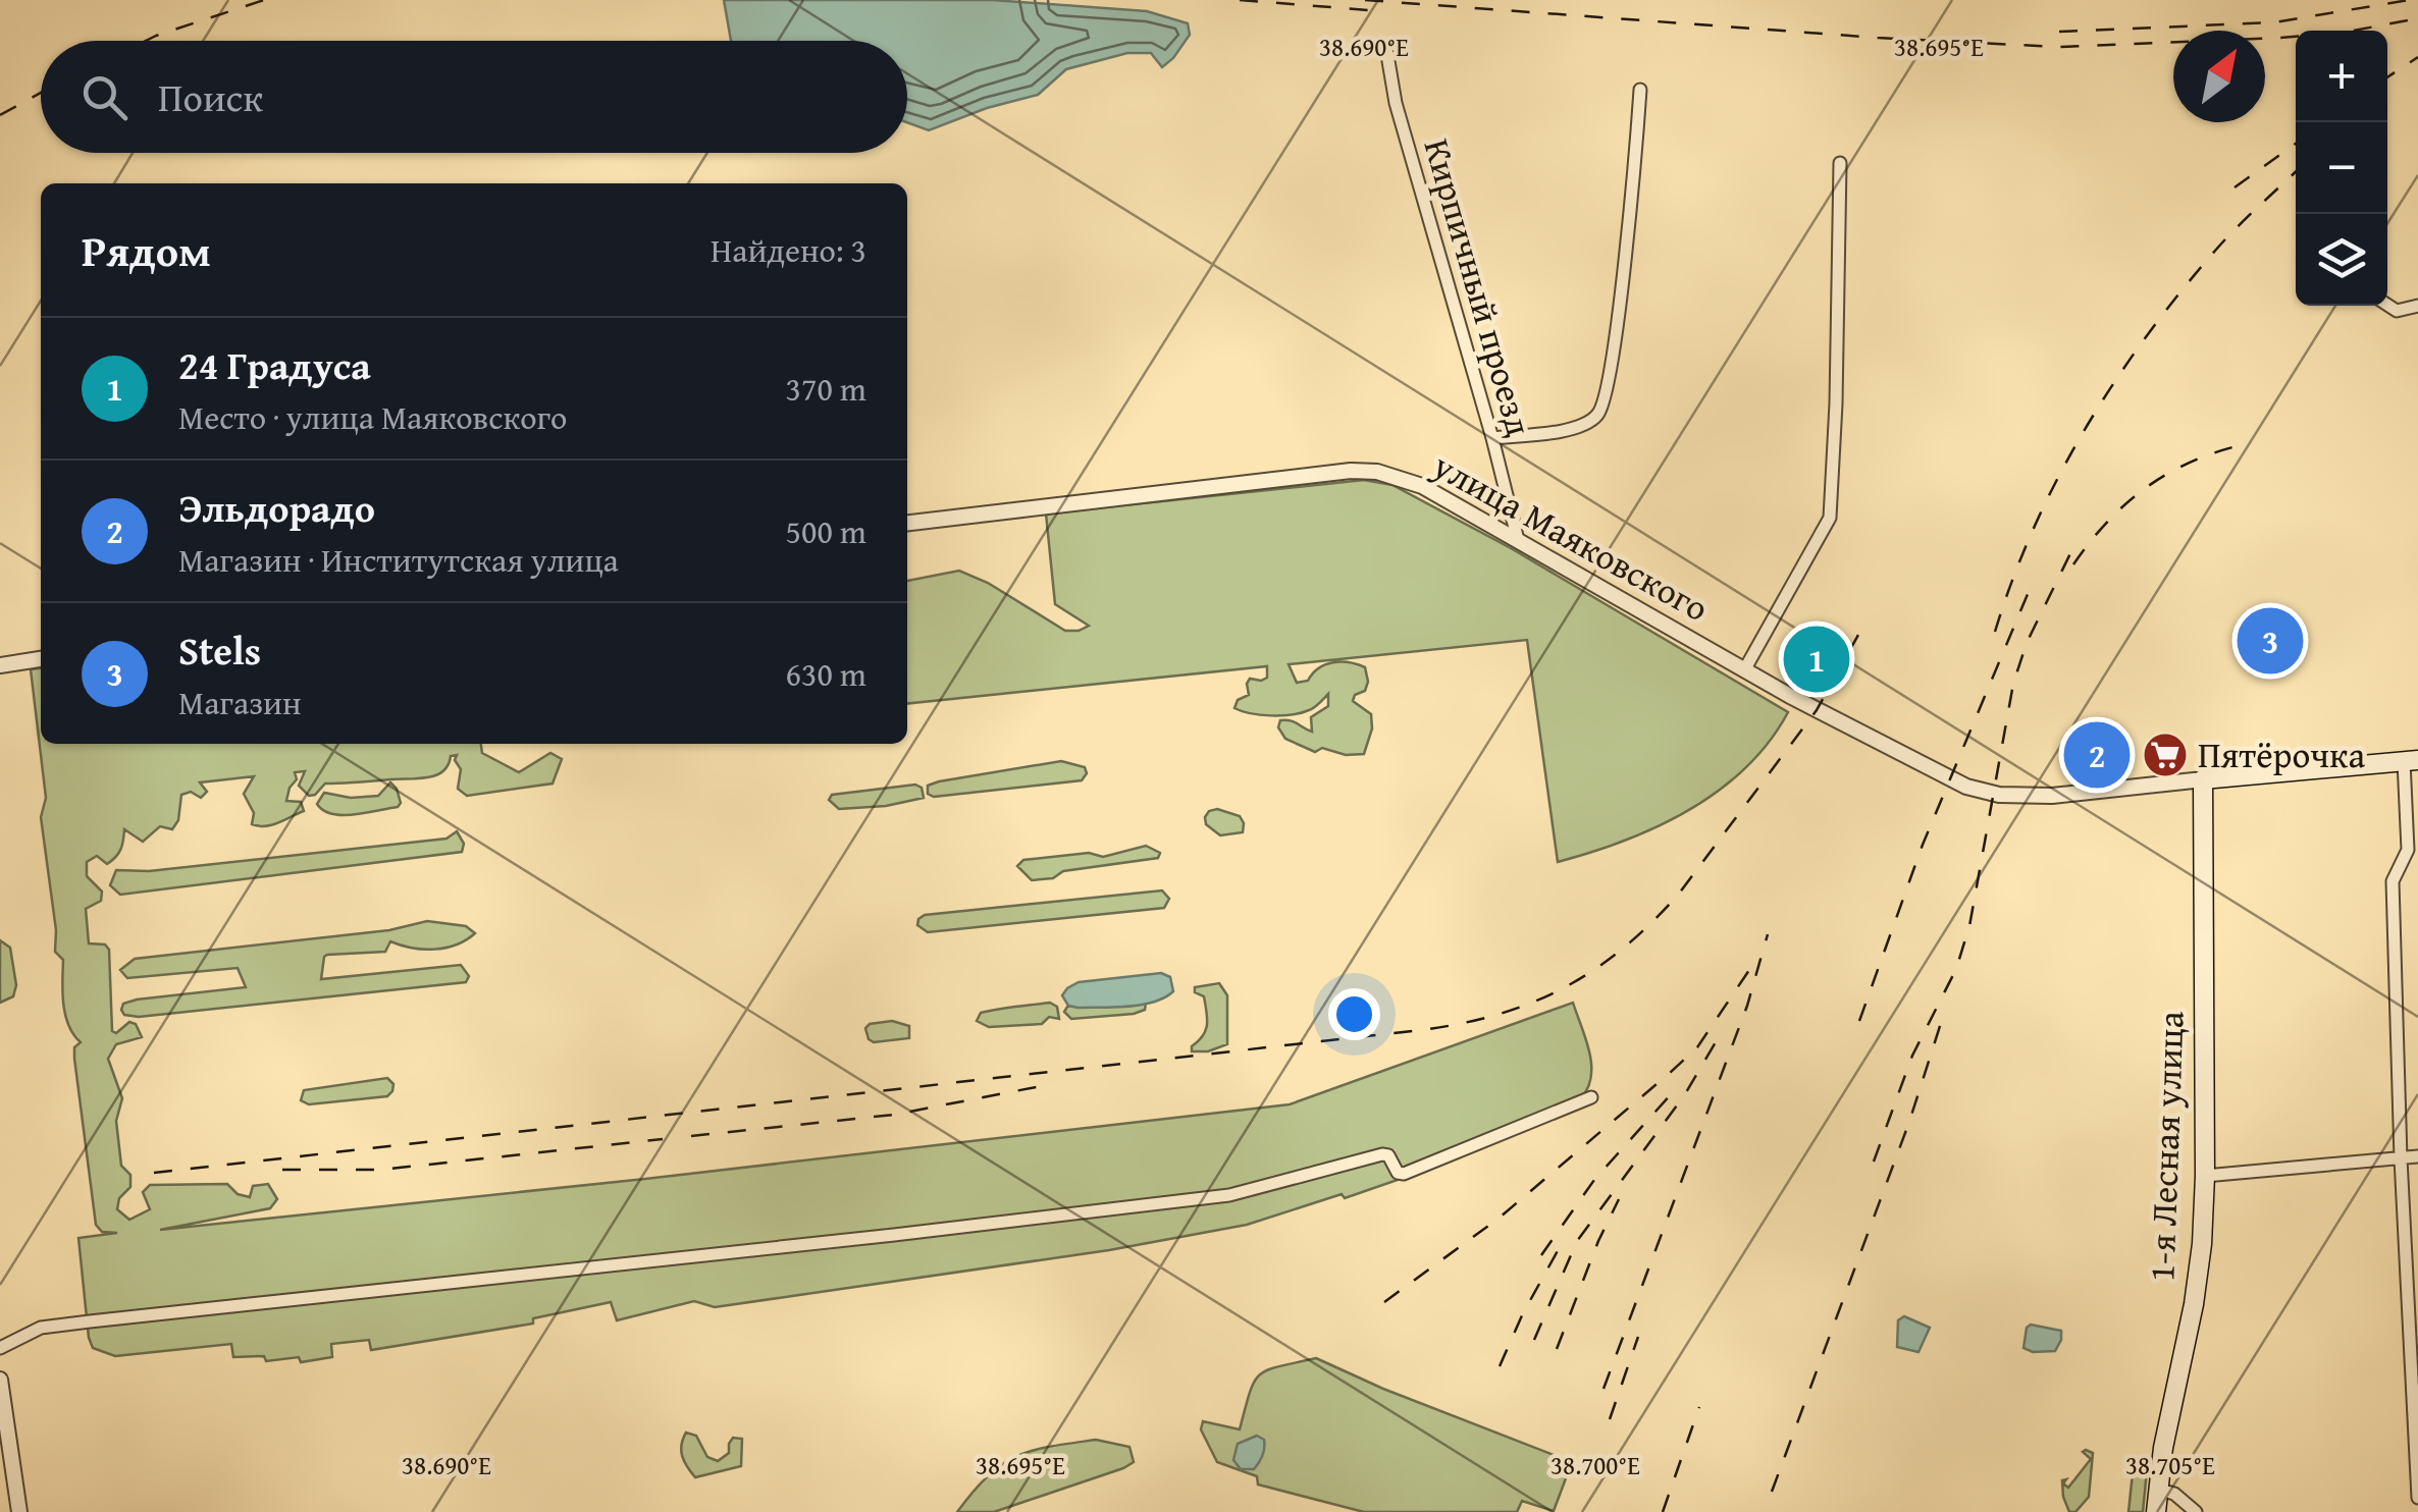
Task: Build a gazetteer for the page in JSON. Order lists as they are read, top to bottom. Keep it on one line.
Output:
{"streets":{"main road":["1-я Лесная улица"],"street":["Кирпичный проезд","улица Маяковского"]},"crossings":[["Кирпичный проезд","улица Маяковского"],["улица Маяковского","1-я Лесная улица"]],"places":{"supermarket":["Пятёрочка"]},"north":"top right","page":{"map_buttons":["+","−"],"search":"Поиск","heading":["Рядом","Найдено: 3"],"list":[{"mark":"1","name":"24 Градуса","note":"Место · улица Маяковского","value":"370 m"},{"mark":"2","name":"Эльдорадо","note":"Магазин · Институтская улица","value":"500 m"},{"mark":"3","name":"Stels","note":"Магазин","value":"630 m"}],"pins":["3","1","2"]},"coordinates":["38.690°E","38.695°E","38.700°E","38.705°E"]}
